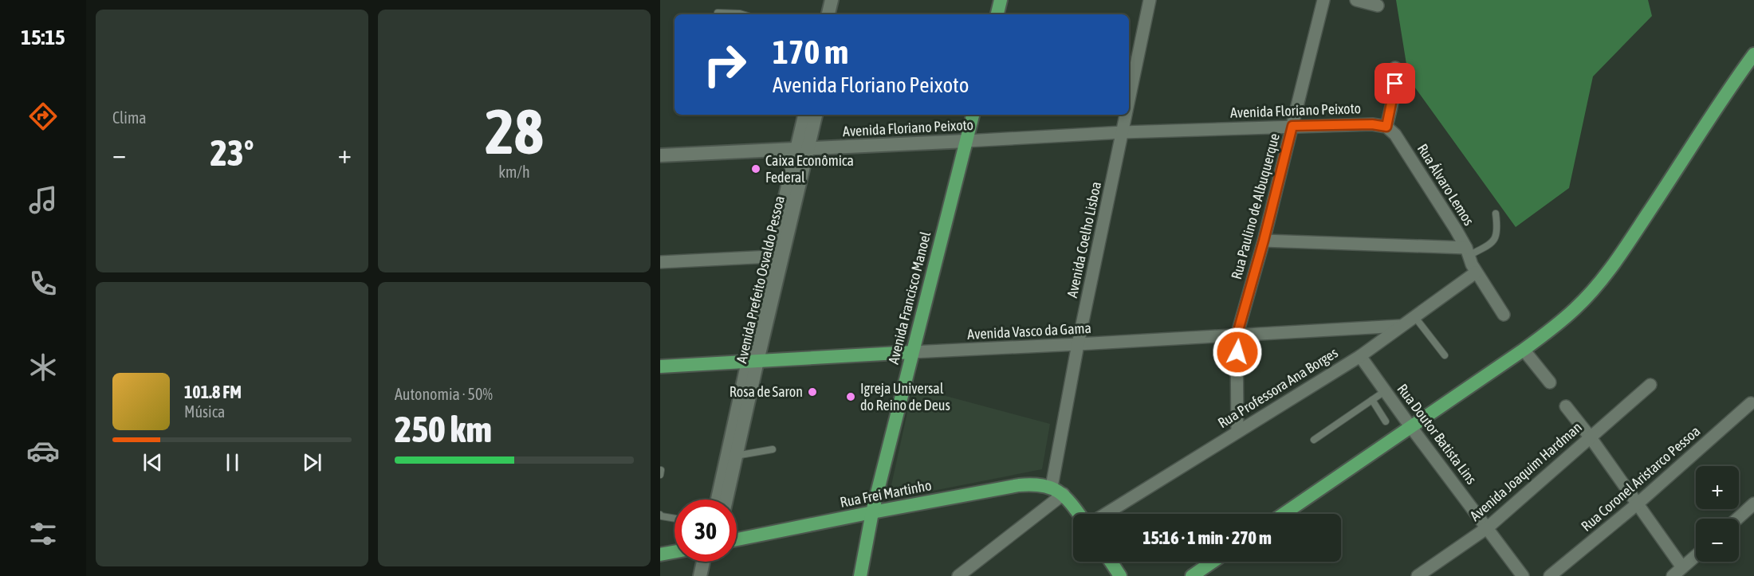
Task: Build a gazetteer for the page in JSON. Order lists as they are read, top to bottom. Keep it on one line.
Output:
{"streets":{"main road":["Avenida Francisco Manoel","Avenida Vasco da Gama","Rua Frei Martinho"],"street":["Avenida Floriano Peixoto","Rua Álvaro Lemos","Rua Paulino de Albuquerque","Avenida Coelho Lisboa","Avenida Prefeito Osvaldo Pessoa","Rua Professora Ana Borges","Rua Doutor Batista Lins","Avenida Joaquim Hardman","Rua Coronel Aristarco Pessoa"]},"crossings":[["Avenida Floriano Peixoto","Rua Álvaro Lemos"],["Avenida Floriano Peixoto","Rua Paulino de Albuquerque"],["Avenida Floriano Peixoto","Avenida Coelho Lisboa"],["Avenida Floriano Peixoto","Avenida Prefeito Osvaldo Pessoa"],["Avenida Floriano Peixoto","Avenida Francisco Manoel"],["Rua Álvaro Lemos","Rua Professora Ana Borges"],["Rua Paulino de Albuquerque","Avenida Vasco da Gama"],["Rua Paulino de Albuquerque","Rua Professora Ana Borges"],["Avenida Coelho Lisboa","Avenida Vasco da Gama"],["Avenida Coelho Lisboa","Rua Frei Martinho"],["Avenida Prefeito Osvaldo Pessoa","Avenida Vasco da Gama"],["Avenida Francisco Manoel","Avenida Vasco da Gama"],["Avenida Francisco Manoel","Rua Frei Martinho"],["Avenida Vasco da Gama","Rua Professora Ana Borges"],["Rua Professora Ana Borges","Rua Doutor Batista Lins"],["Rua Doutor Batista Lins","Avenida Joaquim Hardman"]],"places":["Caixa Econômica Federal","Rosa de Saron","Igreja Universal do Reino de Deus"],"page":{"tabs":"15:15","tile":["Clima",["28","km/h"],["Autonomia · 50%","250 km"]],"turn":["170 m","Avenida Floriano Peixoto"],"heat":["−","23°","+"],"song":["101.8 FM","Música"],"map_buttons":["+","−"],"limit":"30","trip":"15:16 · 1 min · 270 m"}}
